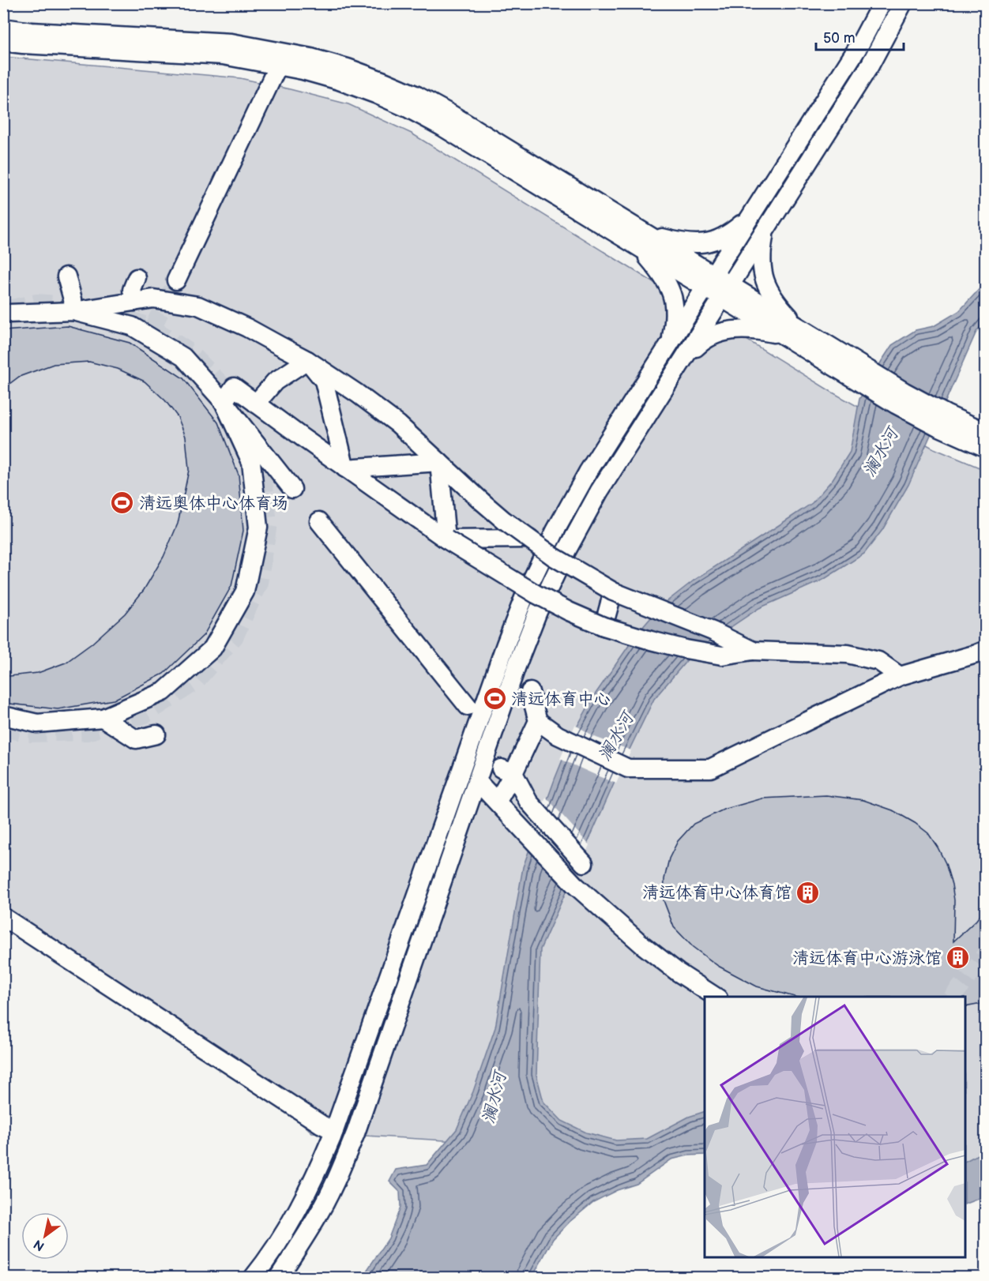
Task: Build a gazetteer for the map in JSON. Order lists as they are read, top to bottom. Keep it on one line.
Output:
{"water":["澜水河"],"places":{"sports":["清远奥体中心体育场","清远体育中心"],"building":["清远体育中心体育馆","清远体育中心游泳馆"]},"scale_bar":"50 m","north":"bottom left"}
